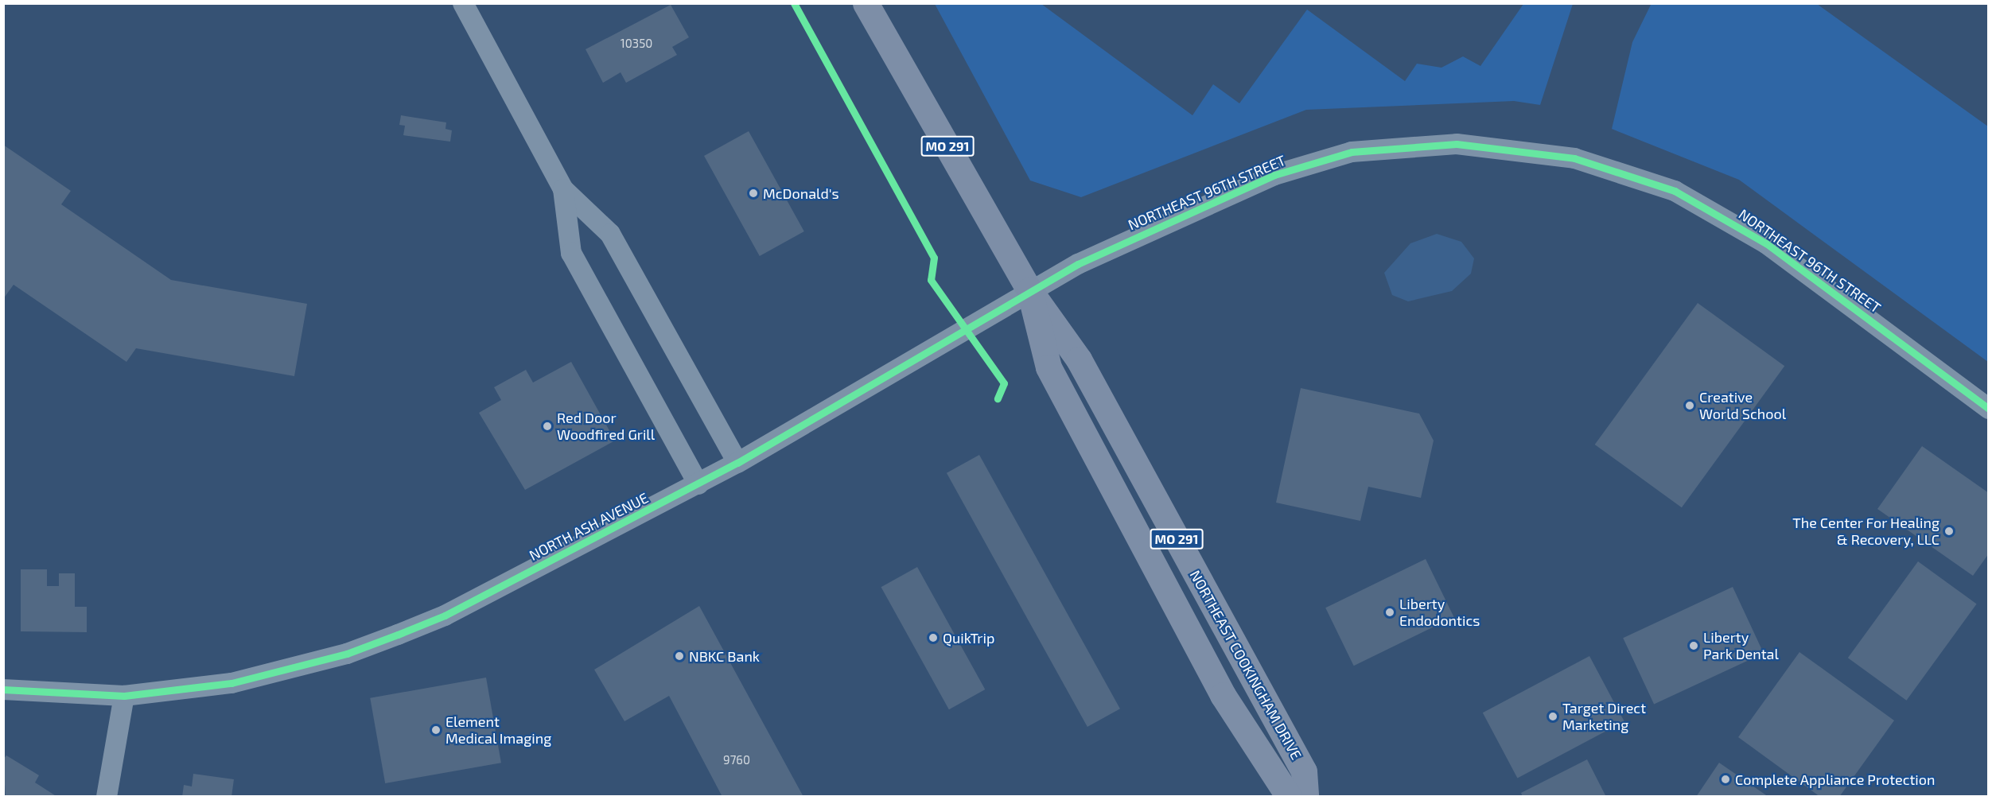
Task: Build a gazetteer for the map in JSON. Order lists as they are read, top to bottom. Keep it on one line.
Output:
{"streets":{"main road":["MO 291","NORTHEAST COOKINGHAM DRIVE"],"street":["NORTHEAST 96TH STREET","NORTH ASH AVENUE"]},"crossings":[["NORTHEAST 96TH STREET","NORTH ASH AVENUE"],["NORTHEAST 96TH STREET","NORTHEAST COOKINGHAM DRIVE"],["NORTH ASH AVENUE","NORTHEAST COOKINGHAM DRIVE"]],"places":["McDonald's","Creative World School","Red Door Woodfired Grill","The Center For Healing & Recovery, LLC","Liberty Endodontics","QuikTrip","Liberty Park Dental","NBKC Bank","Target Direct Marketing","Element Medical Imaging","Complete Appliance Protection"],"house_numbers":["10350","9760"]}
